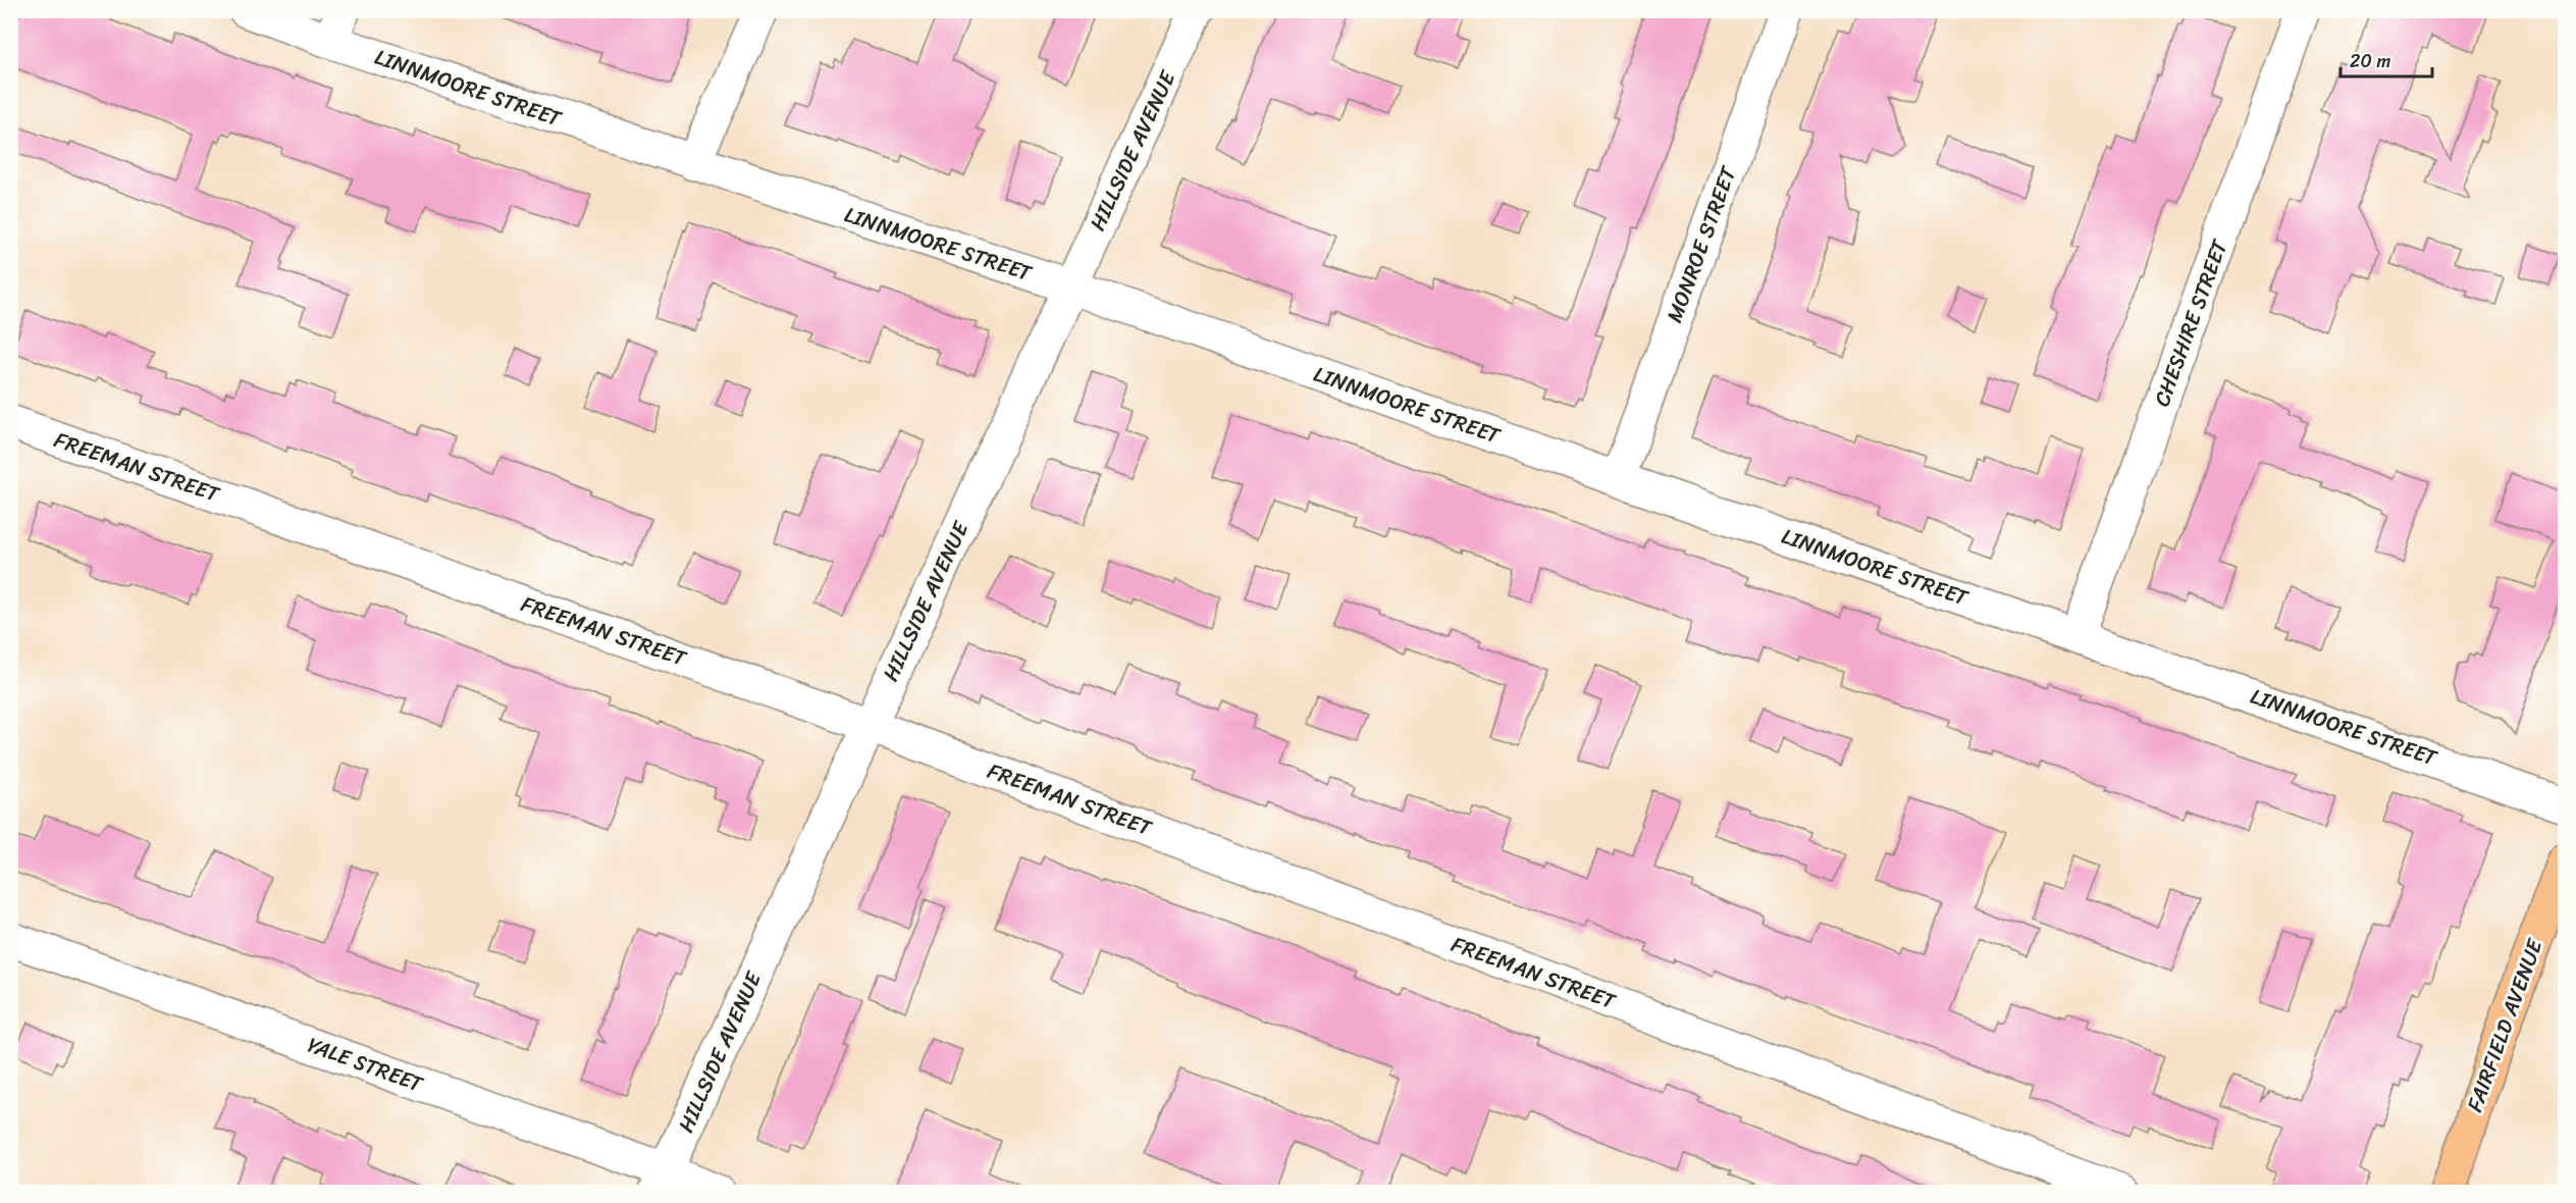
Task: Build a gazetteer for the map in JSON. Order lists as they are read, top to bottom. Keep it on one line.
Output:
{"streets":{"main road":["FAIRFIELD AVENUE"],"street":["LINNMOORE STREET","HILLSIDE AVENUE","MONROE STREET","CHESHIRE STREET","FREEMAN STREET","YALE STREET"]},"crossings":[["LINNMOORE STREET","HILLSIDE AVENUE"],["LINNMOORE STREET","MONROE STREET"],["LINNMOORE STREET","CHESHIRE STREET"],["HILLSIDE AVENUE","FREEMAN STREET"],["HILLSIDE AVENUE","YALE STREET"]],"scale_bar":"20 m"}
